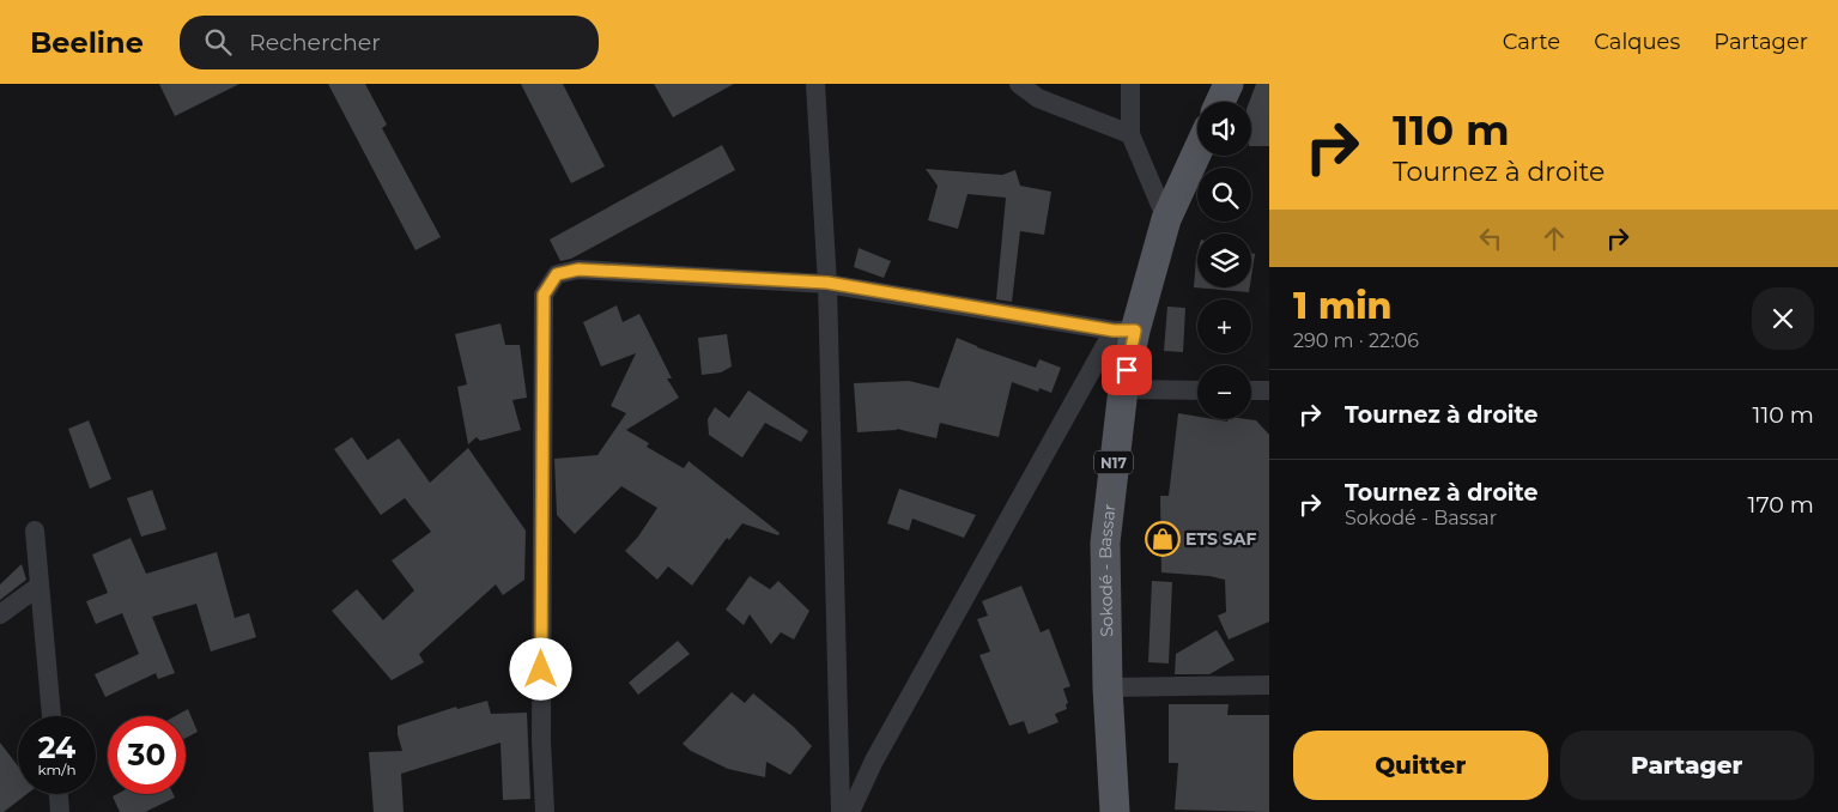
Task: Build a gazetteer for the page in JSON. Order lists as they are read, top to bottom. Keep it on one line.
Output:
{"streets":{"main road":["N17","Sokodé - Bassar"]},"places":{"shop":["ETS SAF"]},"page":{"header":"Beeline","search":"Rechercher","nav":["Carte","Calques","Partager"],"turn":["110 m","Tournez à droite"],"map_buttons":["+","−"],"heading":["1 min","290 m · 22:06"],"list":[{"name":"Tournez à droite","value":"110 m"},{"name":"Tournez à droite","note":"Sokodé - Bassar","value":"170 m"}],"speed":"24 km/h","limit":"30","buttons":["Quitter","Partager"]}}
